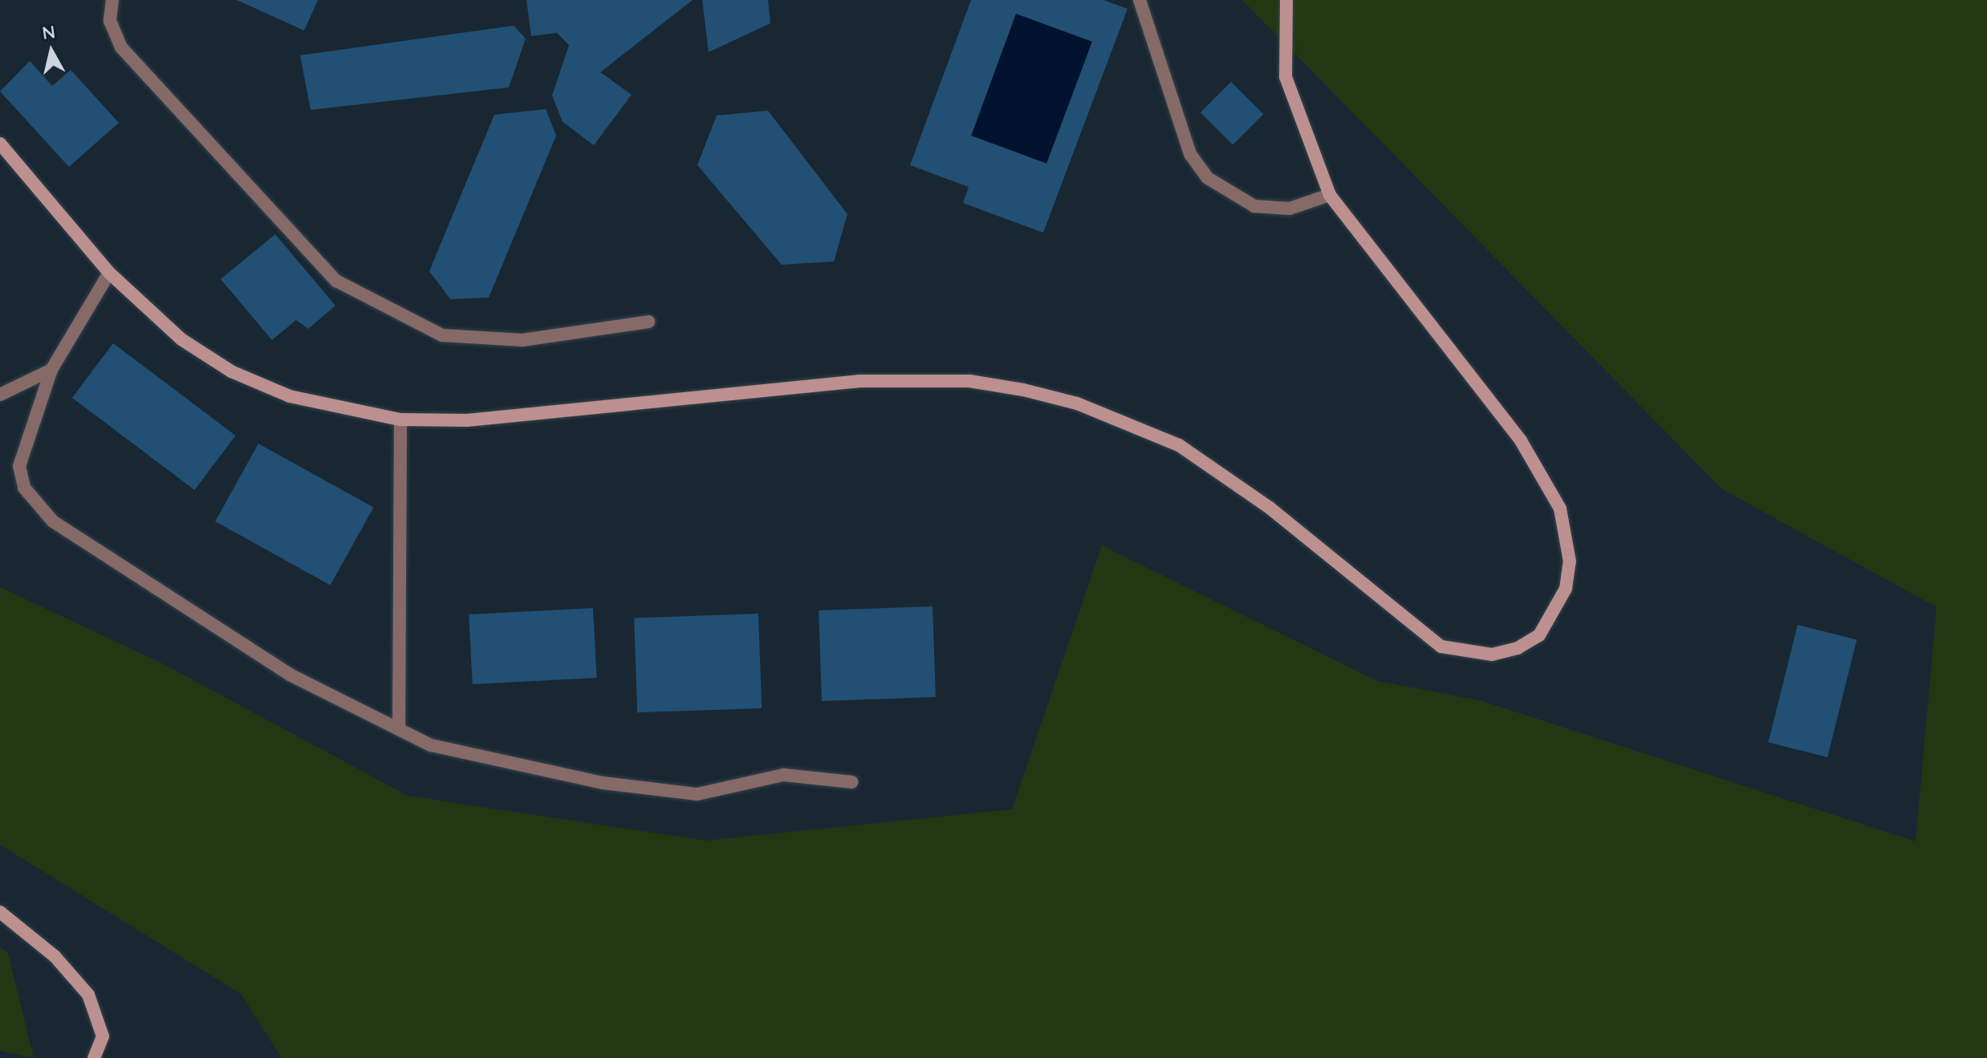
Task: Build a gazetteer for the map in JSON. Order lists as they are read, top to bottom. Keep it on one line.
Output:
{"north":"top"}
